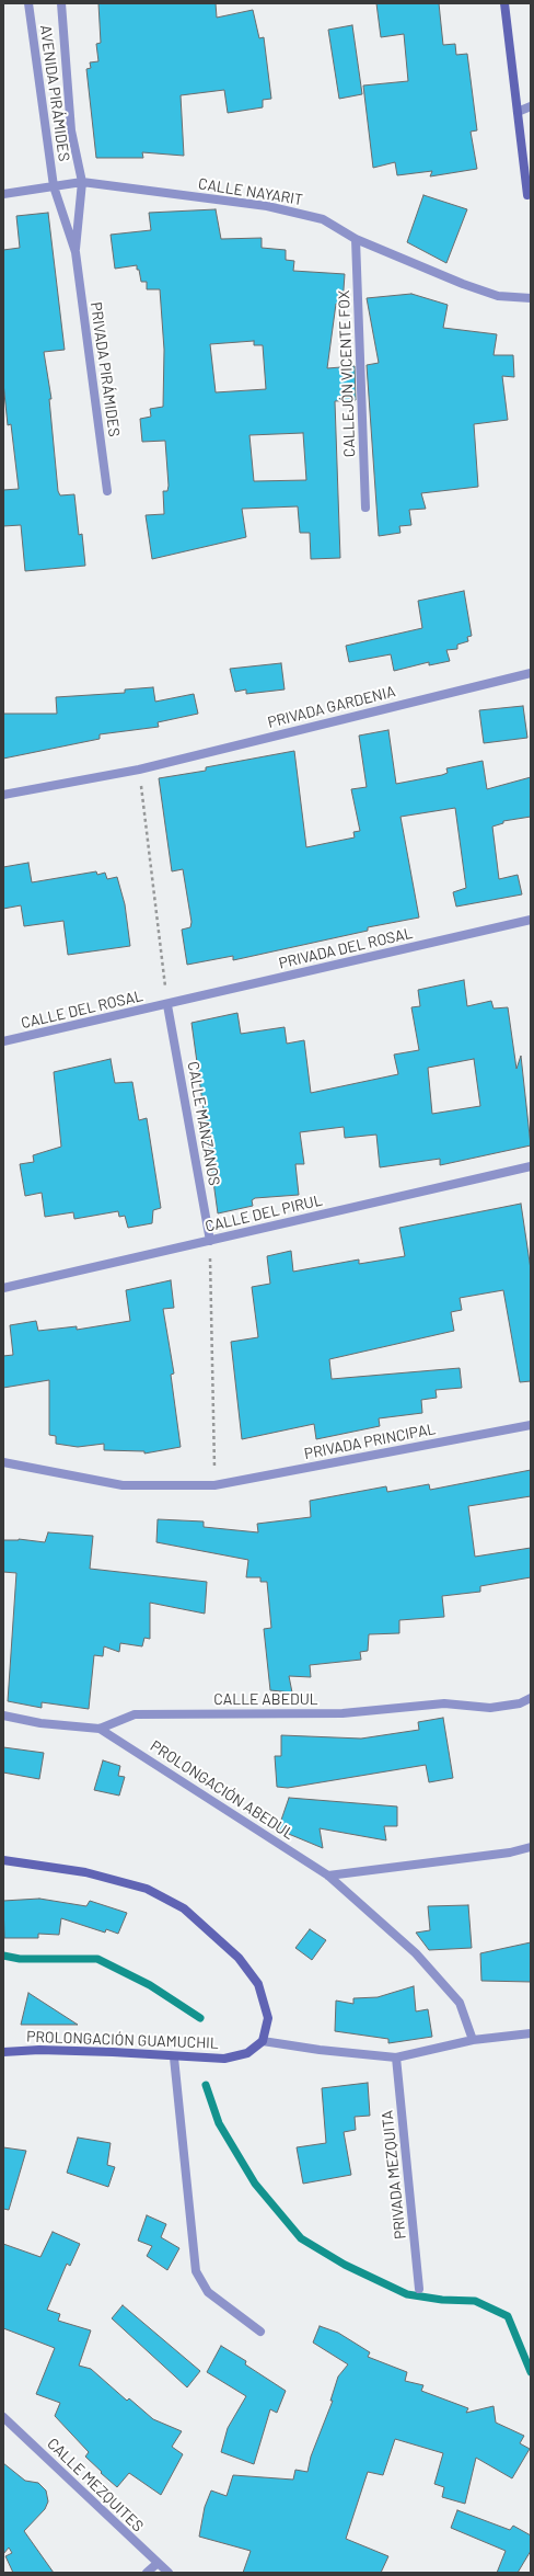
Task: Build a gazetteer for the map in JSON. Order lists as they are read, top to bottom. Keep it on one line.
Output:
{"streets":{"street":["AVENIDA PIRÁMIDES","CALLE NAYARIT","PRIVADA PIRÁMIDES","CALLEJÓN VICENTE FOX","PRIVADA GARDENIA","PRIVADA DEL ROSAL","CALLE DEL ROSAL","CALLE MANZANOS","CALLE DEL PIRUL","PRIVADA PRINCIPAL","CALLE ABEDUL","PROLONGACIÓN ABEDUL","PROLONGACIÓN GUAMUCHIL","PRIVADA MEZQUITA","CALLE MEZQUITES"]},"crossings":[["AVENIDA PIRÁMIDES","CALLE NAYARIT"],["AVENIDA PIRÁMIDES","PRIVADA PIRÁMIDES"],["CALLE NAYARIT","PRIVADA PIRÁMIDES"],["CALLE NAYARIT","CALLEJÓN VICENTE FOX"],["PRIVADA DEL ROSAL","CALLE DEL ROSAL"],["PRIVADA DEL ROSAL","CALLE MANZANOS"],["CALLE DEL ROSAL","CALLE MANZANOS"],["CALLE MANZANOS","CALLE DEL PIRUL"],["CALLE ABEDUL","PROLONGACIÓN ABEDUL"]]}
